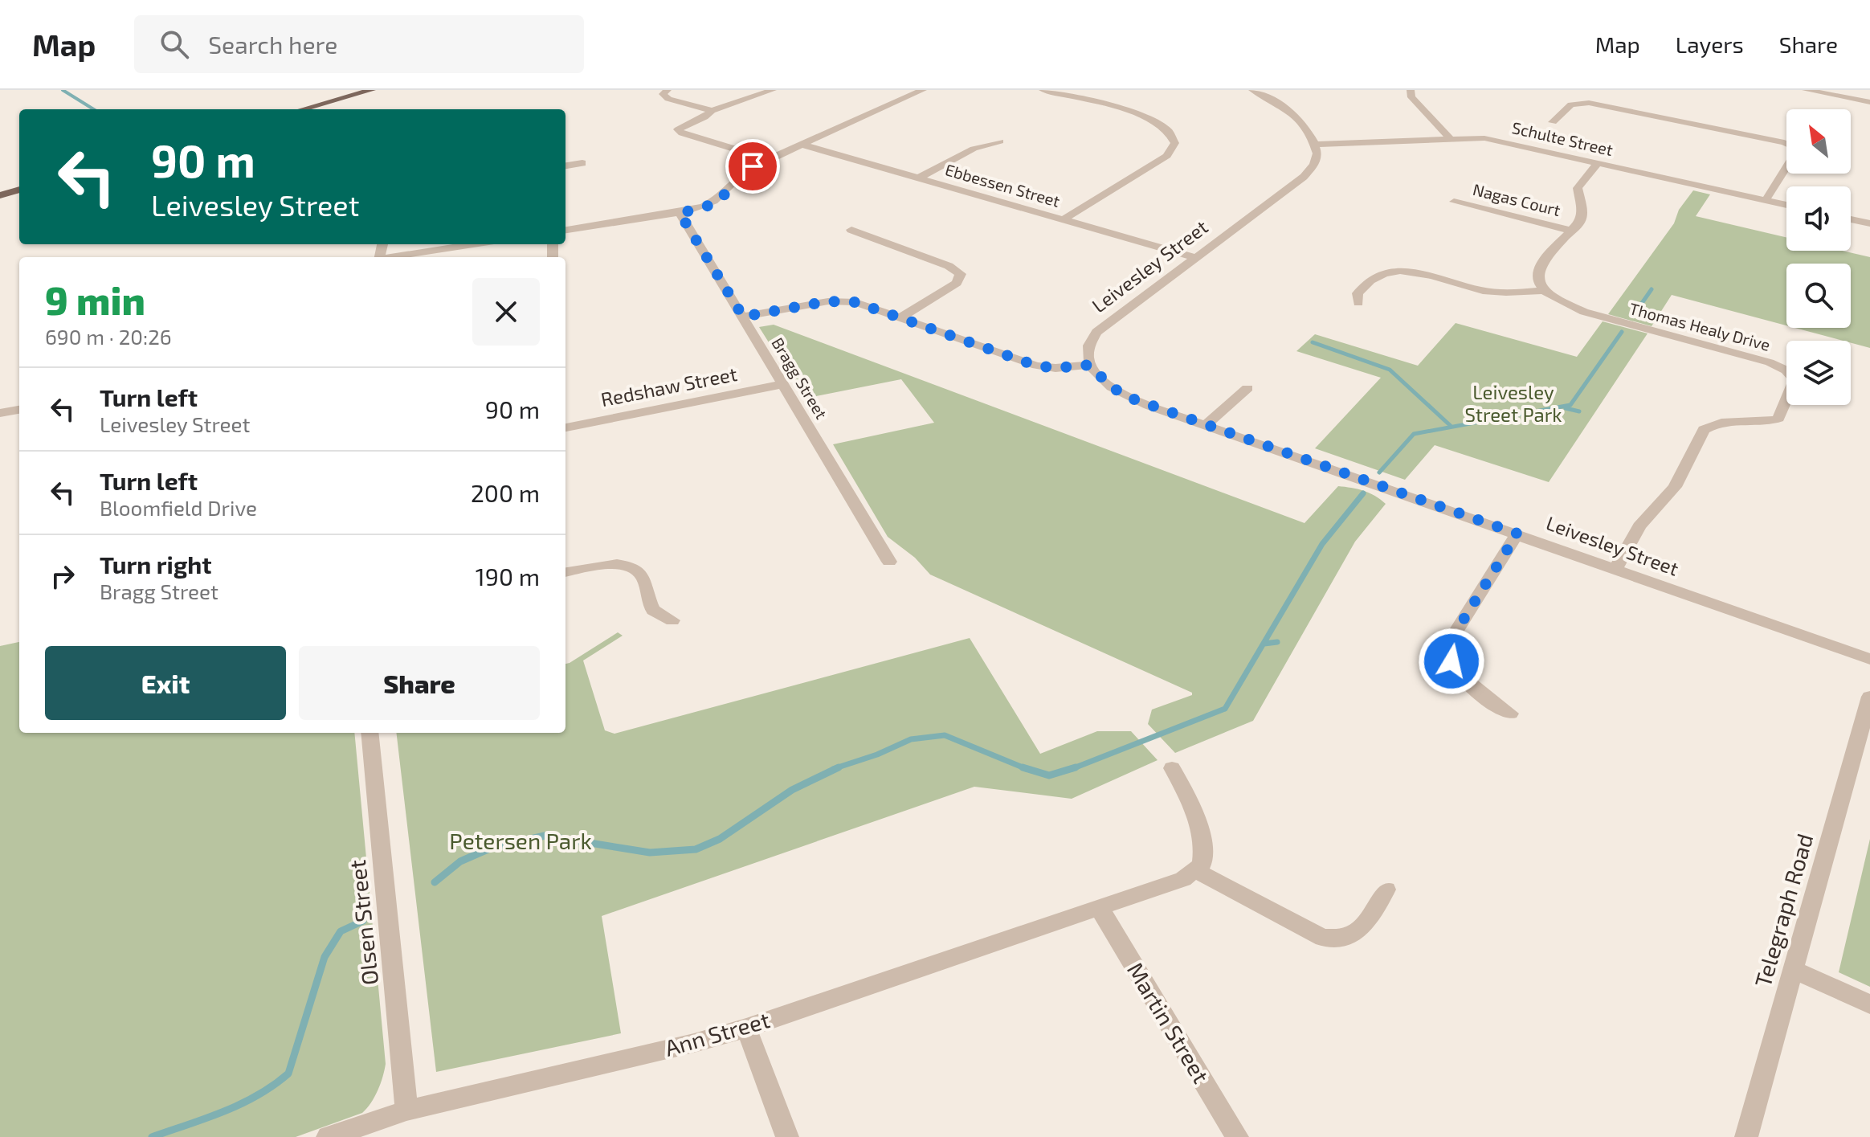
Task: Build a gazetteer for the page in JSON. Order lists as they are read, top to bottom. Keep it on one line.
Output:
{"streets":{"street":["Schulte Street","Ebbessen Street","Nagas Court","Leivesley Street","Thomas Healy Drive","Bragg Street","Redshaw Street","Telegraph Road","Olsen Street","Martin Street","Ann Street"]},"crossings":[["Schulte Street","Leivesley Street"],["Ebbessen Street","Leivesley Street"],["Leivesley Street","Thomas Healy Drive"],["Bragg Street","Redshaw Street"],["Olsen Street","Ann Street"],["Martin Street","Ann Street"]],"parks":["Leivesley Street Park","Petersen Park"],"north":"top left","page":{"header":"Map","search":"Search here","nav":["Map","Layers","Share"],"turn":["90 m","Leivesley Street"],"heading":["9 min","690 m · 20:26"],"list":[{"name":"Turn left","note":"Leivesley Street","value":"90 m"},{"name":"Turn left","note":"Bloomfield Drive","value":"200 m"},{"name":"Turn right","note":"Bragg Street","value":"190 m"}],"buttons":["Exit","Share"]}}
